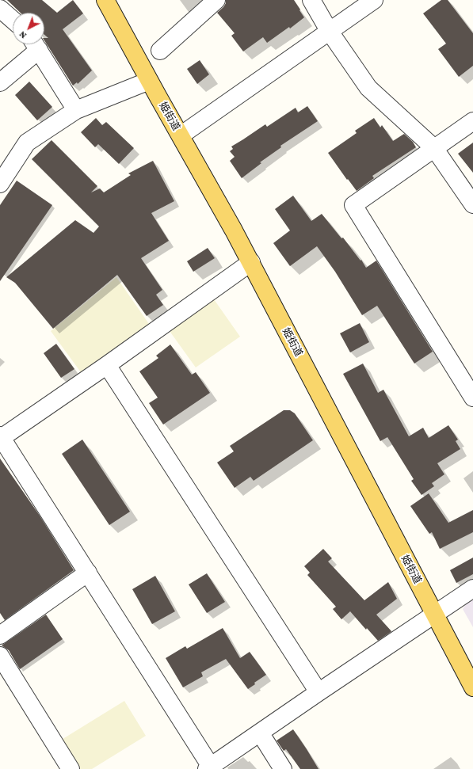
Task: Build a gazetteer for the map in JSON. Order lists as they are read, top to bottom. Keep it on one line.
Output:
{"streets":{"main road":["姫街道"]},"north":"bottom left"}
